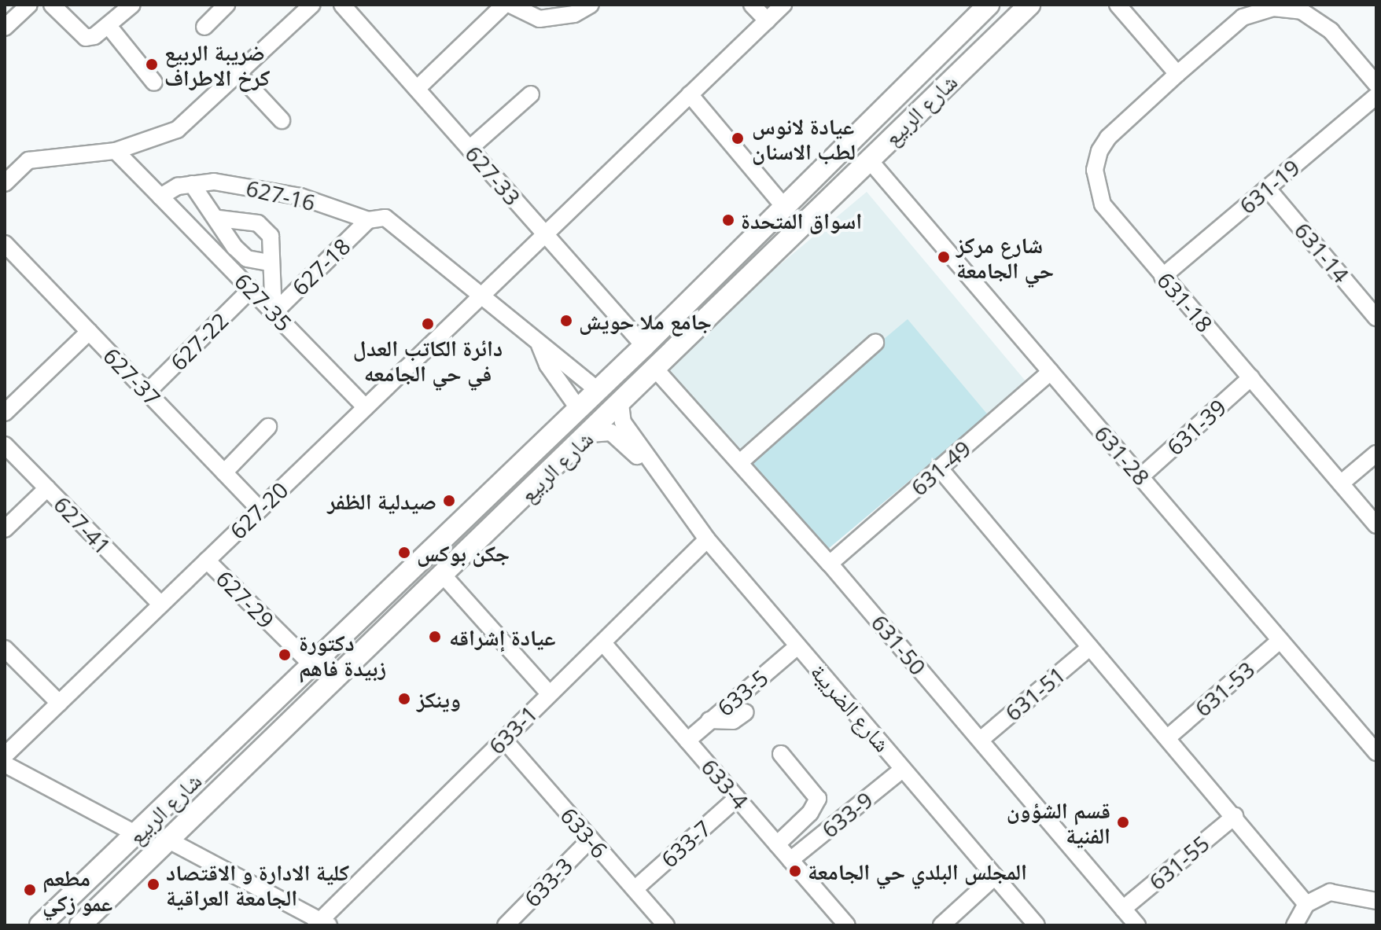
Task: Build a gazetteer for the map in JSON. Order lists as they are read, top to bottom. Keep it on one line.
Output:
{"streets":{"main road":["شارع الربيع"],"street":["627-33","631-19","627-16","631-14","627-18","627-35","631-18","627-22","627-37","631-39","631-28","631-49","627-20","627-41","627-29","631-50","631-53","633-5","631-51","شارع الضريبة","633-1","633-4","633-9","633-6","633-7","631-55","633-3"]},"crossings":[["شارع الربيع","627-33"],["شارع الربيع","627-16"],["شارع الربيع","631-28"],["شارع الربيع","627-29"],["شارع الربيع","631-50"],["شارع الربيع","شارع الضريبة"],["627-33","627-20"],["631-19","631-14"],["631-19","631-18"],["627-16","627-18"],["627-16","627-35"],["627-16","627-20"],["627-18","627-35"],["627-35","627-22"],["627-35","627-20"],["631-18","631-39"],["627-22","627-37"],["627-37","627-20"],["631-39","631-28"],["631-28","631-49"],["631-28","631-53"],["631-49","631-50"],["627-20","627-41"],["627-20","627-29"],["631-50","631-51"],["631-50","631-55"],["633-5","شارع الضريبة"],["633-5","633-4"],["شارع الضريبة","633-1"],["شارع الضريبة","633-9"],["633-1","633-4"],["633-1","633-6"],["633-4","633-9"],["633-4","633-7"],["633-6","633-7"],["633-6","633-3"]],"places":["ضريبة الربيع كرخ الاطراف","عيادة لانوس لطب الاسنان","اسواق المتحدة","شارع مركز حي الجامعة","جامع ملا حويش","دائرة الكاتب العدل في حي الجامعه","صيدلية الظفر","جكن بوكس","عيادة إشراقه","دكتورة زبيدة فاهم","وينكز","قسم الشؤون الفنية","المجلس البلدي حي الجامعة","كلية الادارة و الاقتصاد الجامعة العراقية","مطعم عمو زكي"]}
